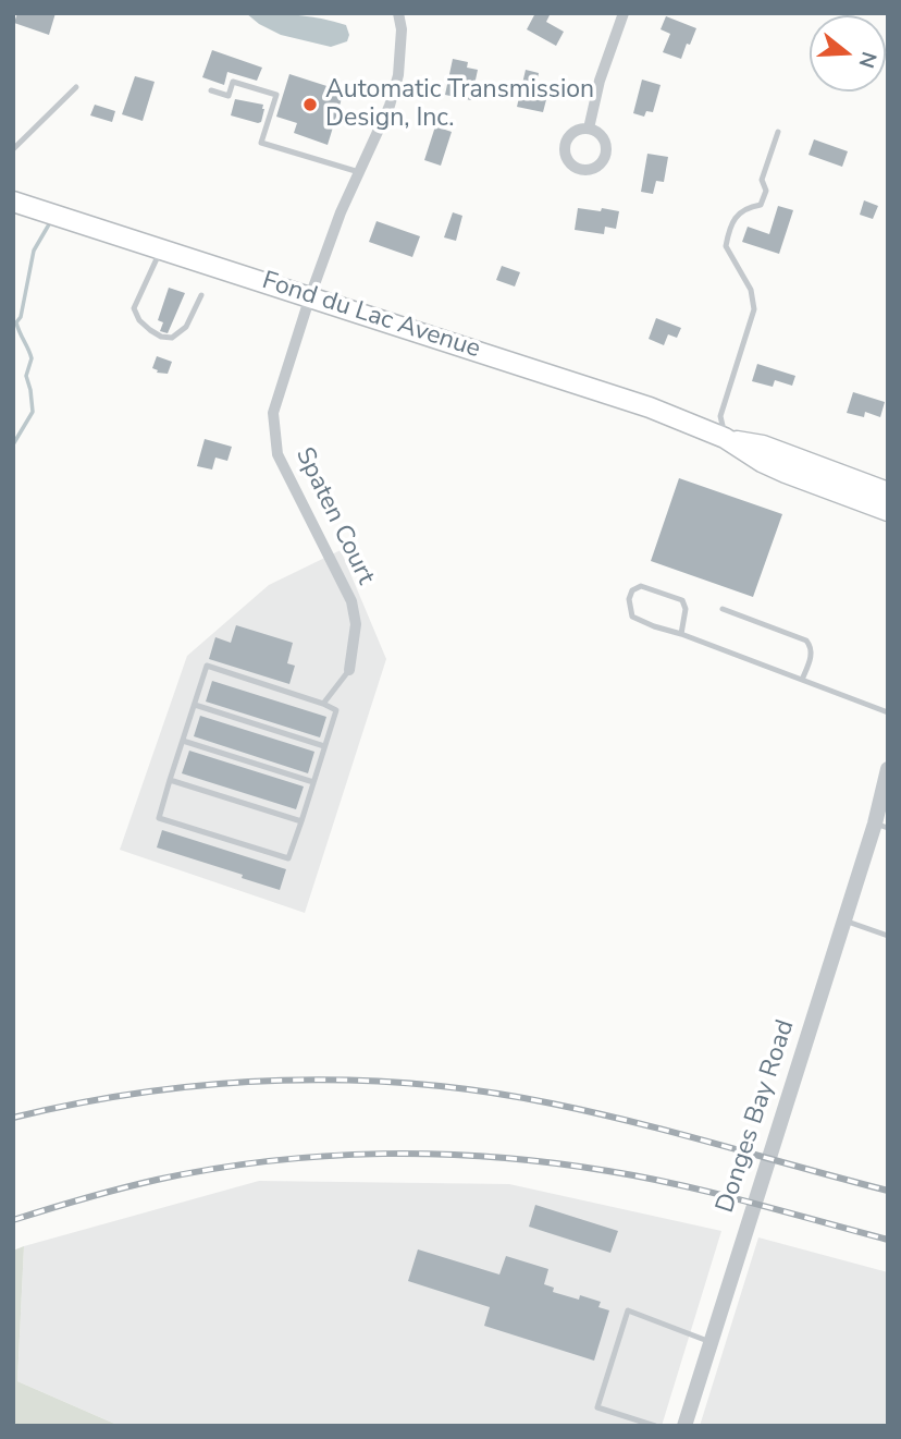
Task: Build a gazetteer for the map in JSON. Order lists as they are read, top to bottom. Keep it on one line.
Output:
{"streets":{"main road":["Fond du Lac Avenue"],"street":["Spaten Court","Donges Bay Road"]},"crossings":[["Fond du Lac Avenue","Spaten Court"]],"places":["Automatic Transmission Design, Inc."],"north":"right"}
